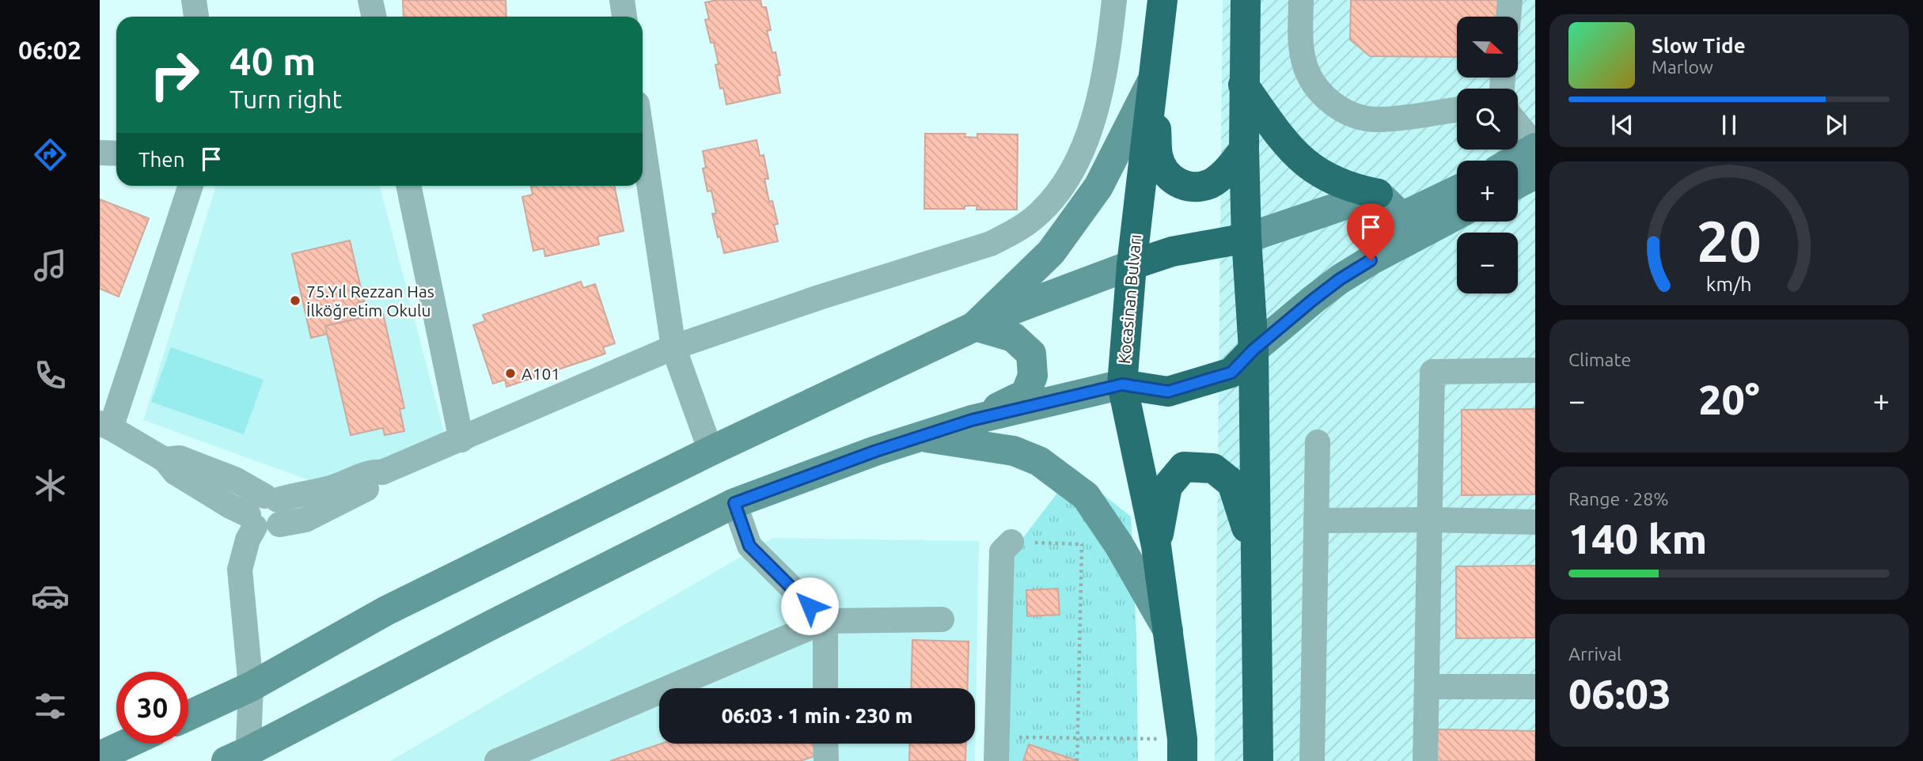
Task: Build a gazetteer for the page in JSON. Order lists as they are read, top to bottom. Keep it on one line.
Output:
{"streets":{"highway":["Kocasinan Bulvarı"]},"places":["75.Yıl Rezzan Has İlköğretim Okulu","A101"],"north":"right","page":{"tabs":"06:02","map_buttons":["+","−"],"turn":["40 m","Turn right"],"song":["Slow Tide","Marlow"],"then":"Then","tile":["Climate",["Range · 28%","140 km"],["Arrival","06:03"]],"heat":["−","20°","+"],"limit":"30","trip":"06:03 · 1 min · 230 m","gauge":["20","km/h"]}}
